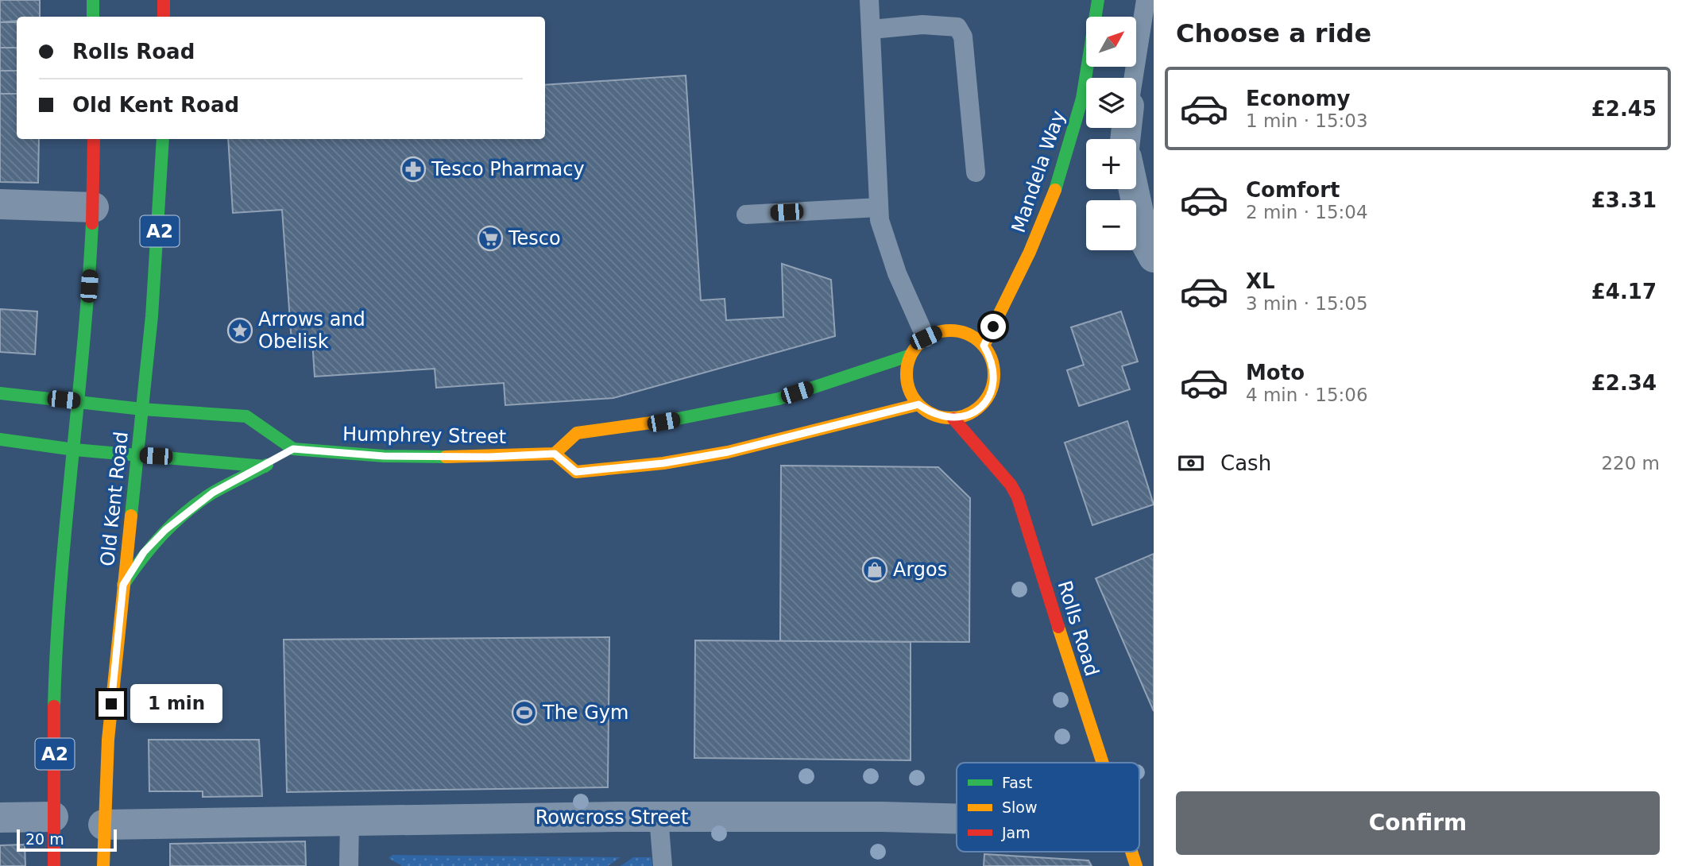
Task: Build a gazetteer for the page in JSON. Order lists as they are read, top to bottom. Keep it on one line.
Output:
{"streets":{"main road":["Mandela Way","A2","Humphrey Street","Old Kent Road","Rolls Road"],"street":["Rowcross Street"]},"crossings":[["Mandela Way","Rolls Road"],["Old Kent Road","Rowcross Street"]],"places":{"pharmacy":["Tesco Pharmacy"],"supermarket":["Tesco"],"place":["Arrows and Obelisk"],"shop":["Argos"],"sports":["The Gym"]},"legend":["Fast","Slow","Jam"],"scale_bar":"20 m","north":"top right","page":{"heading":"Choose a ride","map_buttons":["+","−"],"banner":["Rolls Road","Old Kent Road"],"list":[{"name":"Economy","note":"1 min · 15:03","value":"£2.45"},{"name":"Comfort","note":"2 min · 15:04","value":"£3.31"},{"name":"XL","note":"3 min · 15:05","value":"£4.17"},{"name":"Moto","note":"4 min · 15:06","value":"£2.34"}],"pay":["Cash","220 m"],"bubble":"1 min","buttons":"Confirm","scale":"20 m"}}
